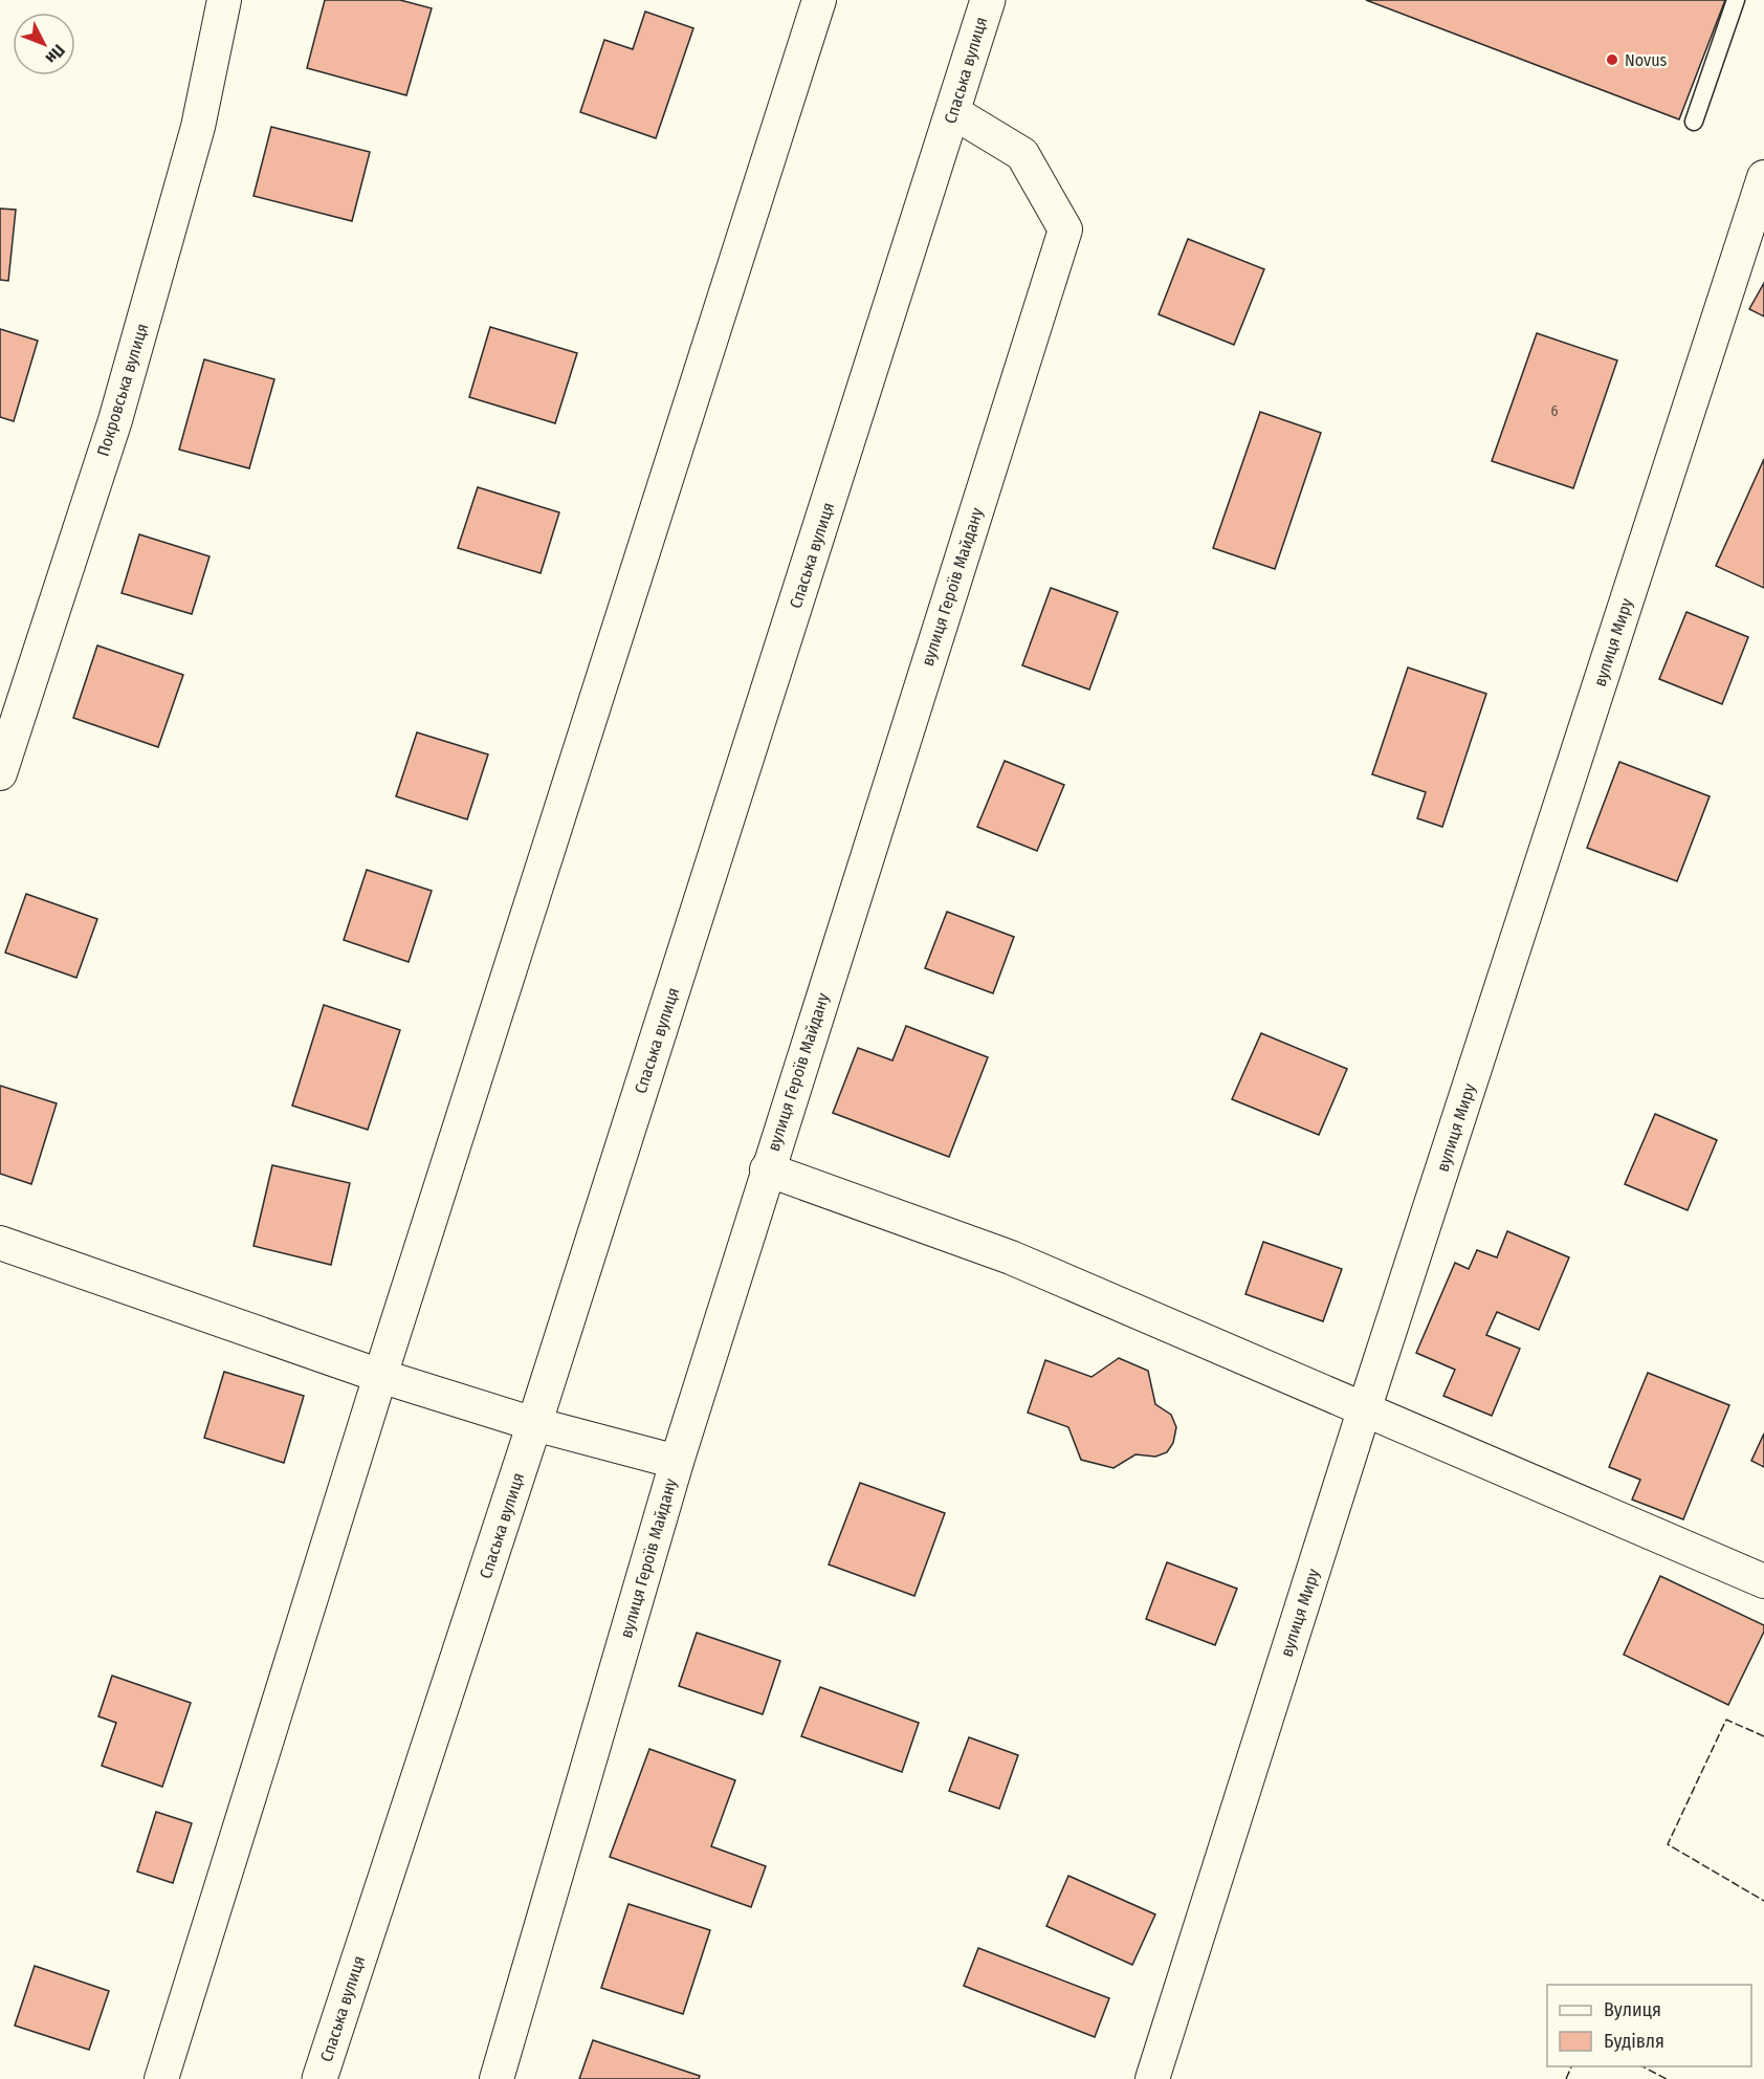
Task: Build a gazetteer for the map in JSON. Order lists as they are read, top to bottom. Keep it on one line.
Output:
{"streets":{"street":["Спаська вулиця","Покровська вулиця","вулиця Героїв Майдану","вулиця Миру"]},"crossings":[["Спаська вулиця","вулиця Героїв Майдану"]],"places":["Novus"],"house_numbers":["6"],"legend":["Вулиця","Будівля"],"north":"bottom right"}
